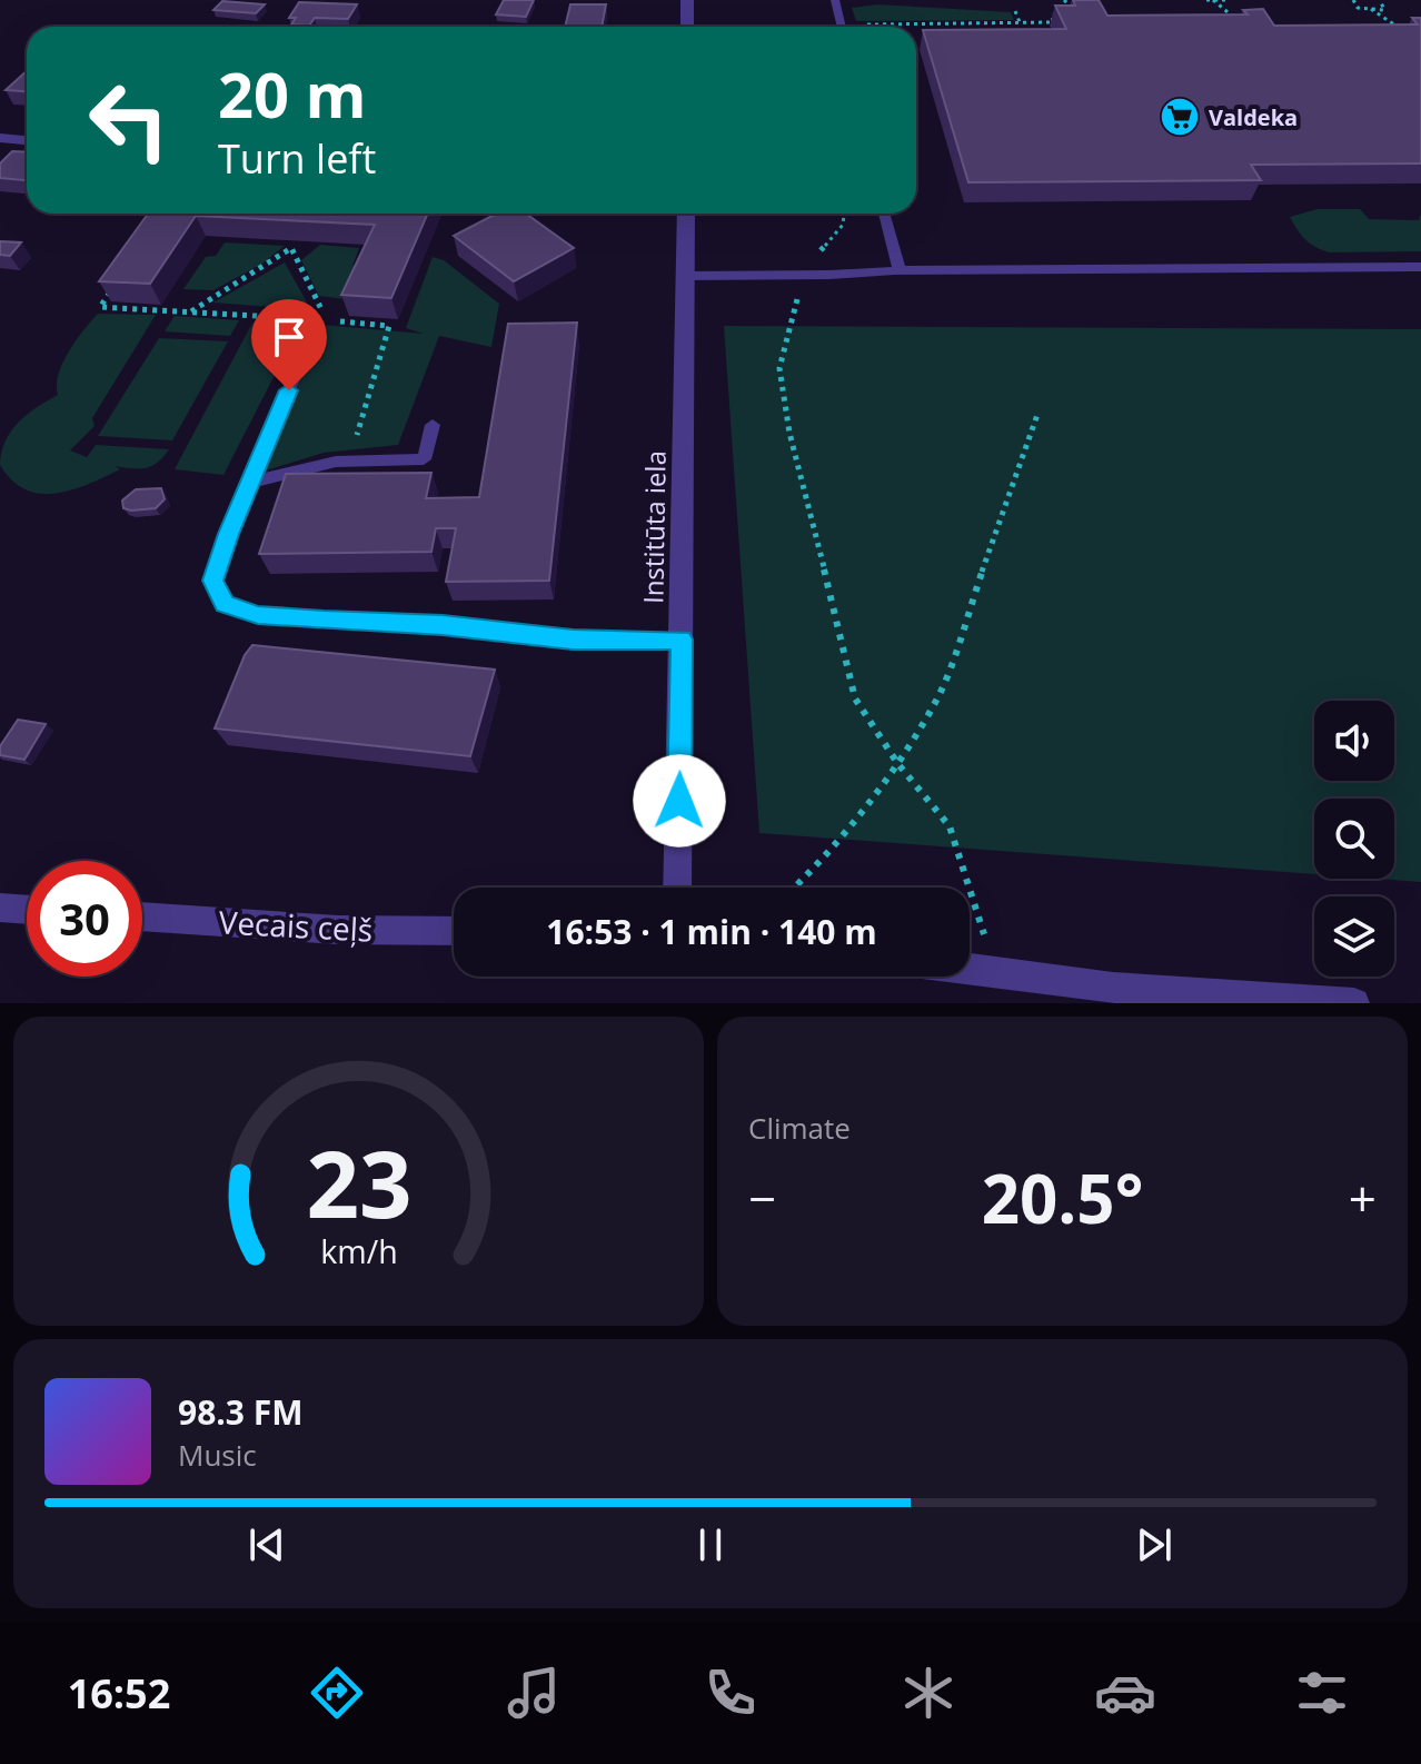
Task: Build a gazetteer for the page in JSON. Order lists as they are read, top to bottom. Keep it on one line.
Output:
{"streets":{"street":["Institūta iela","Vecais ceļš"]},"places":{"supermarket":["Valdeka"]},"page":{"turn":["20 m","Turn left"],"limit":"30","trip":"16:53 · 1 min · 140 m","tile":"Climate","heat":["−","20.5°","+"],"song":["98.3 FM","Music"],"tabs":"16:52","gauge":["23","km/h"]}}
